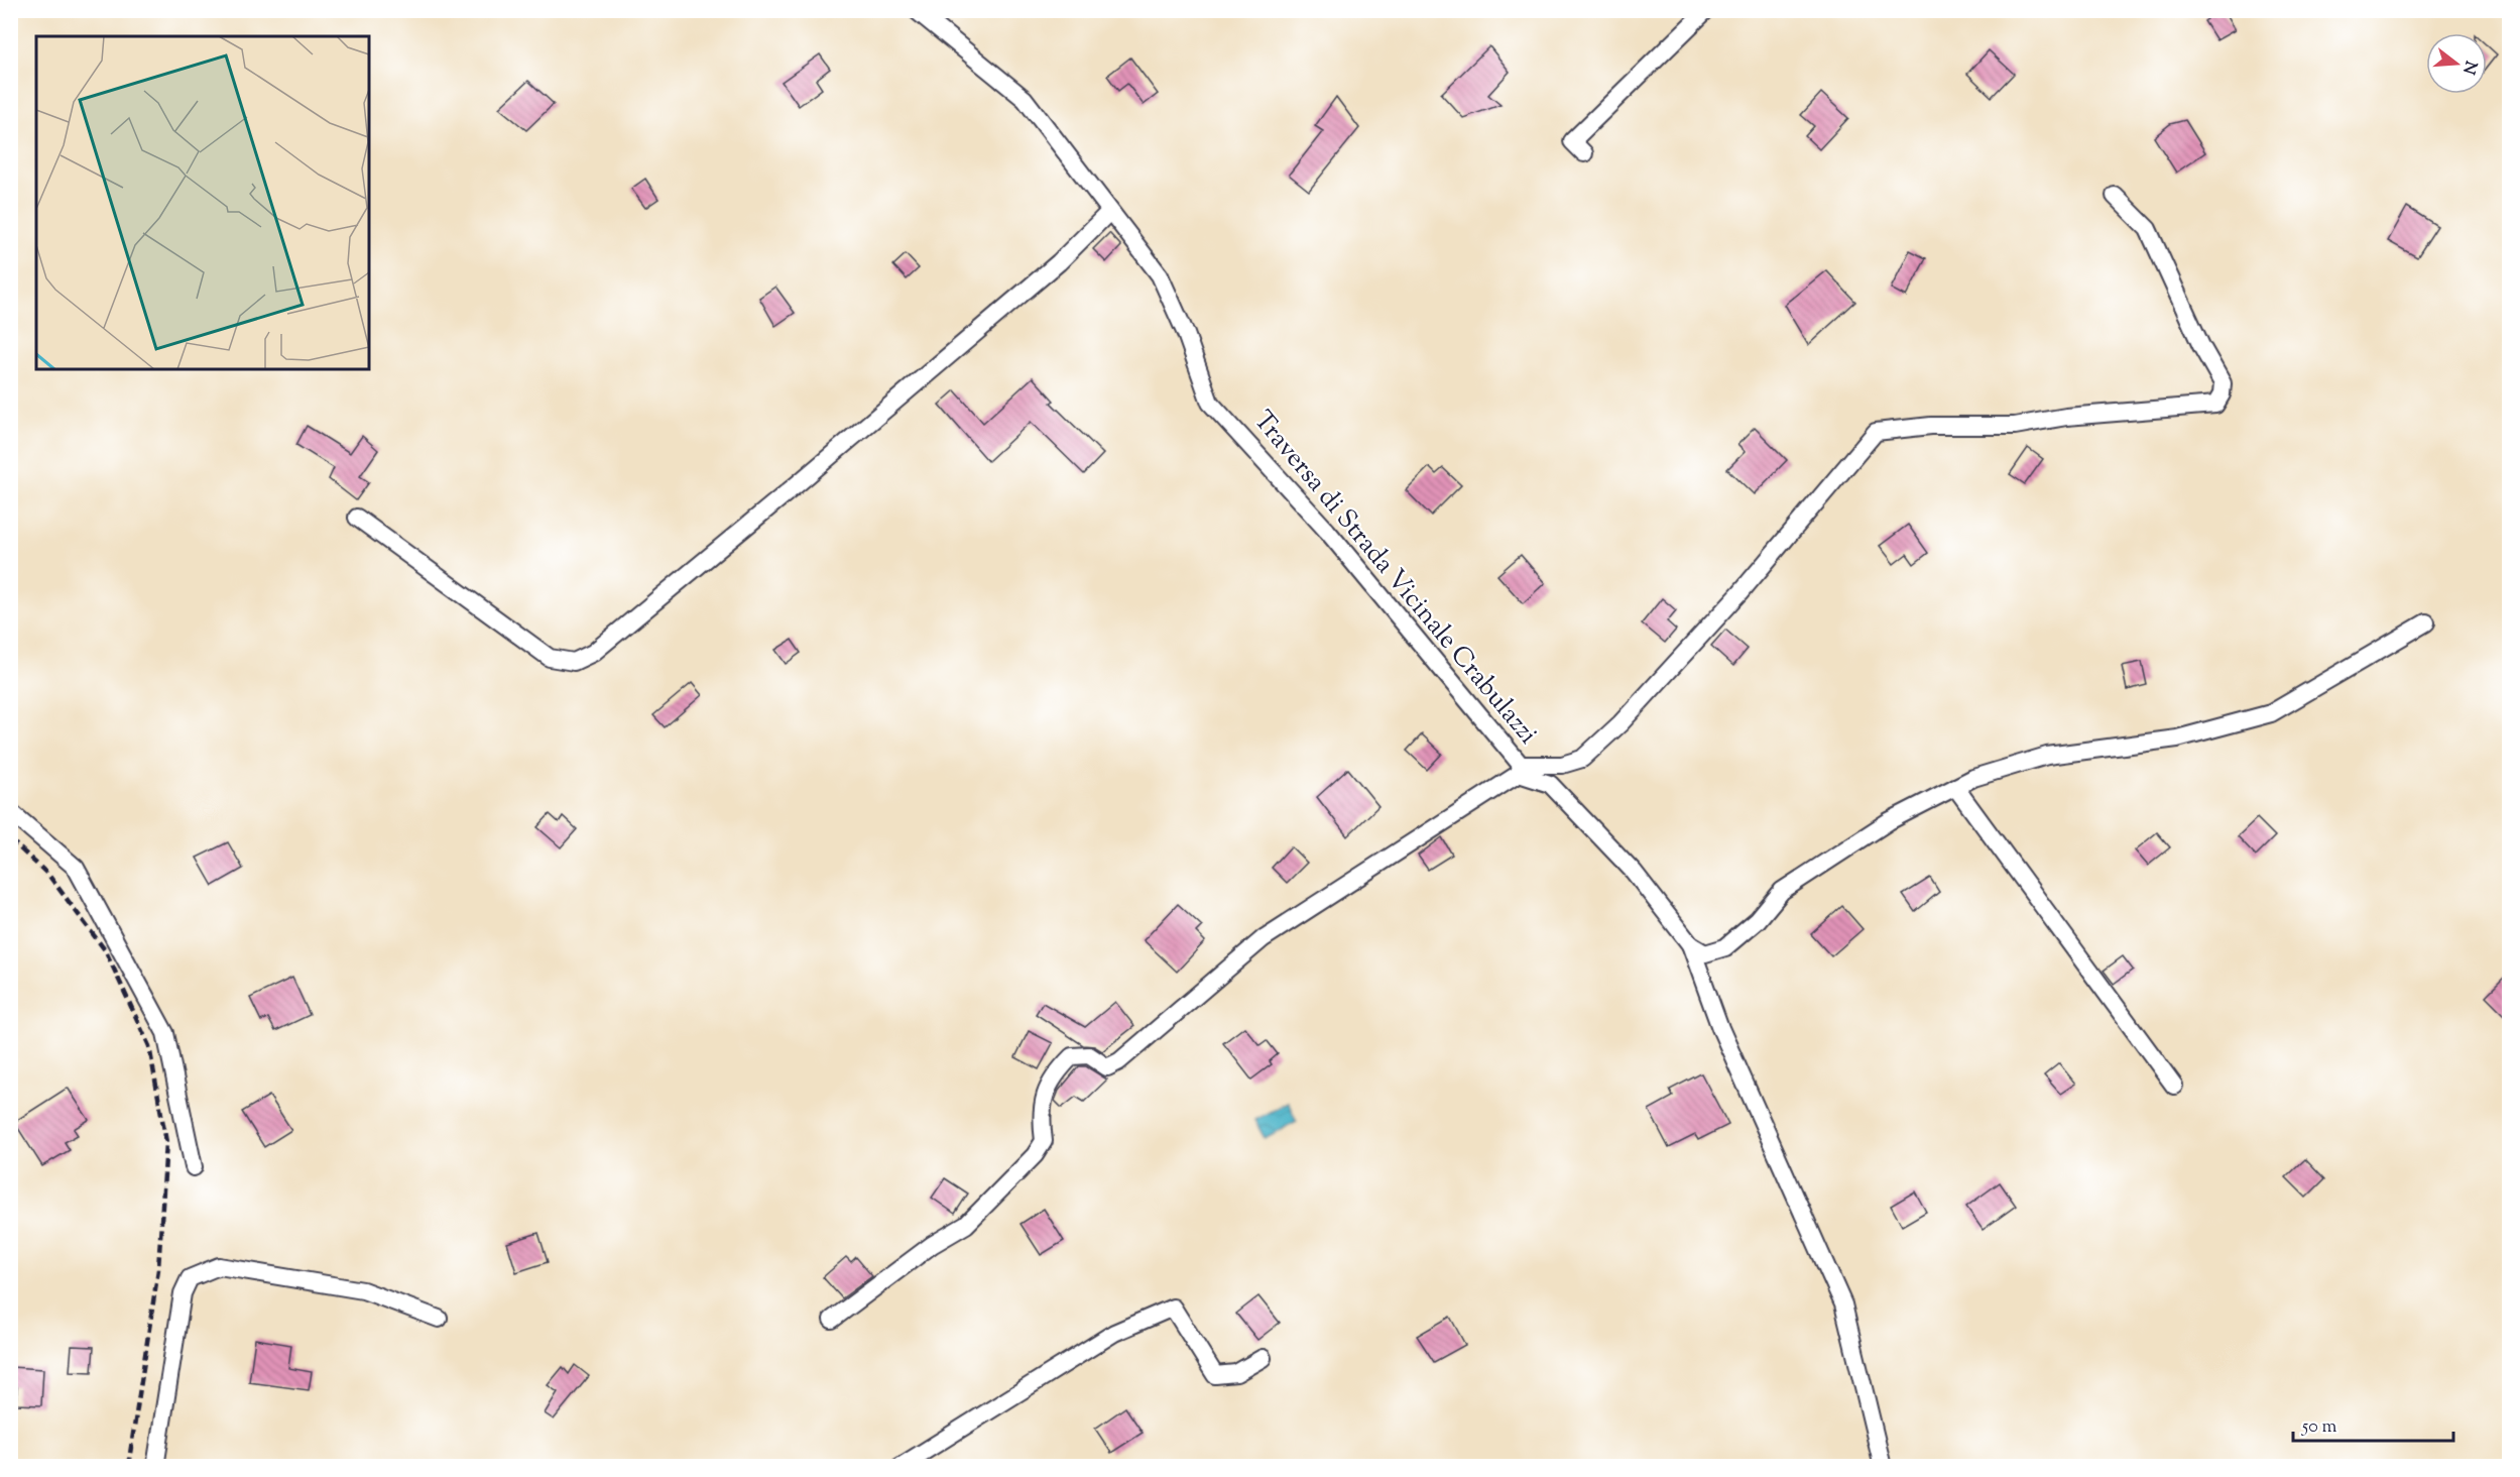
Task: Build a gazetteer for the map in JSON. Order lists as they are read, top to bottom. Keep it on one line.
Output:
{"streets":{"street":["Traversa di Strada Vicinale Crabulazzi"]},"scale_bar":"50 m","north":"right"}
